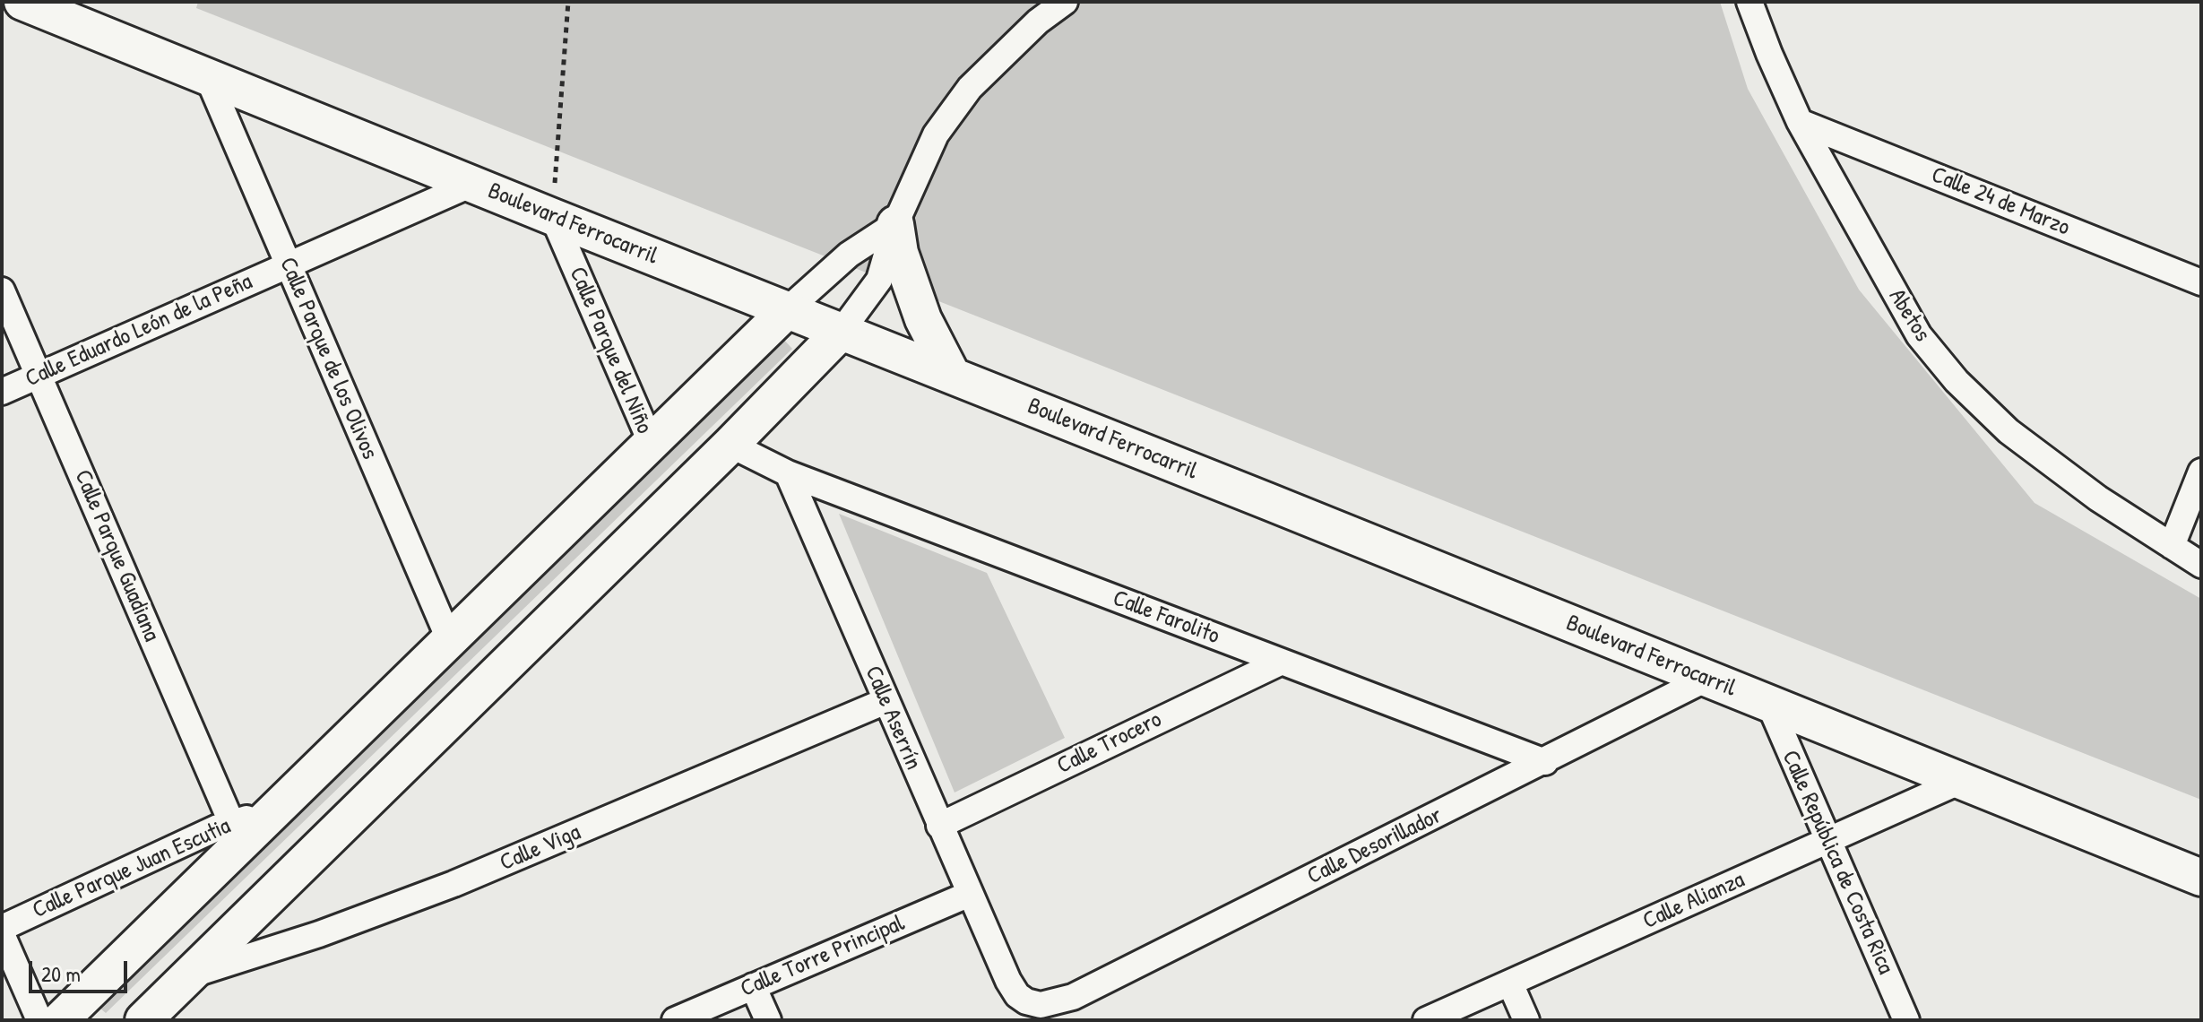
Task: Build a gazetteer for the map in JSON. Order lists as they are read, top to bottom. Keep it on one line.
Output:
{"streets":{"main road":["Boulevard Ferrocarril"],"street":["Calle 24 de Marzo","Abetos","Calle Eduardo León de la Peña","Calle Parque del Niño","Calle Parque de los Olivos","Calle Parque Guadiana","Calle Farolito","Calle Aserrín","Calle Trocero","Calle Desorillador","Calle Viga","Calle República de Costa Rica","Calle Parque Juan Escutia","Calle Alianza","Calle Torre Principal"]},"crossings":[["Calle 24 de Marzo","Abetos"],["Boulevard Ferrocarril","Calle Eduardo León de la Peña"],["Boulevard Ferrocarril","Calle Parque del Niño"],["Boulevard Ferrocarril","Calle Parque de los Olivos"],["Boulevard Ferrocarril","Calle Desorillador"],["Boulevard Ferrocarril","Calle República de Costa Rica"],["Boulevard Ferrocarril","Calle Alianza"],["Calle Eduardo León de la Peña","Calle Parque de los Olivos"],["Calle Eduardo León de la Peña","Calle Parque Guadiana"],["Calle Parque Guadiana","Calle Parque Juan Escutia"],["Calle Farolito","Calle Aserrín"],["Calle Farolito","Calle Trocero"],["Calle Farolito","Calle Desorillador"],["Calle Aserrín","Calle Trocero"],["Calle Aserrín","Calle Desorillador"],["Calle Aserrín","Calle Viga"],["Calle Aserrín","Calle Torre Principal"],["Calle República de Costa Rica","Calle Alianza"]],"scale_bar":"20 m"}
